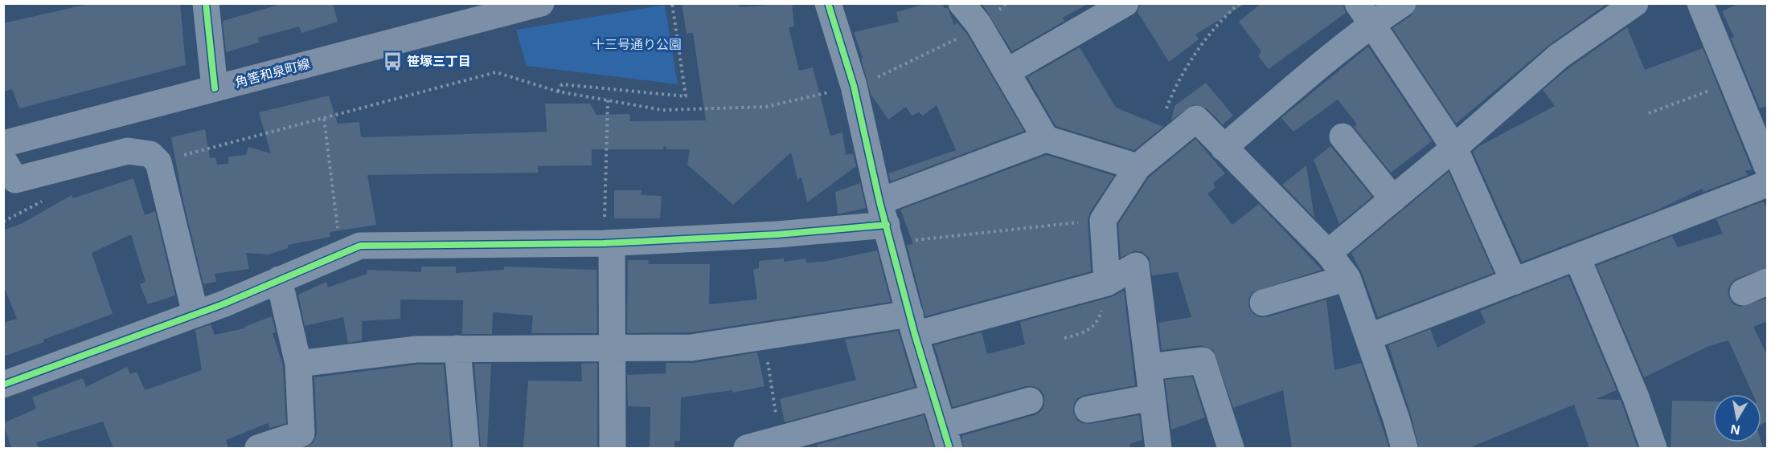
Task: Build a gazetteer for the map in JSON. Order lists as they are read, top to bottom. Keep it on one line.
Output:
{"streets":{"main road":["角筈和泉町線"]},"parks":["十三号通り公園"],"places":{"bus stop":["笹塚三丁目"]},"north":"bottom"}
